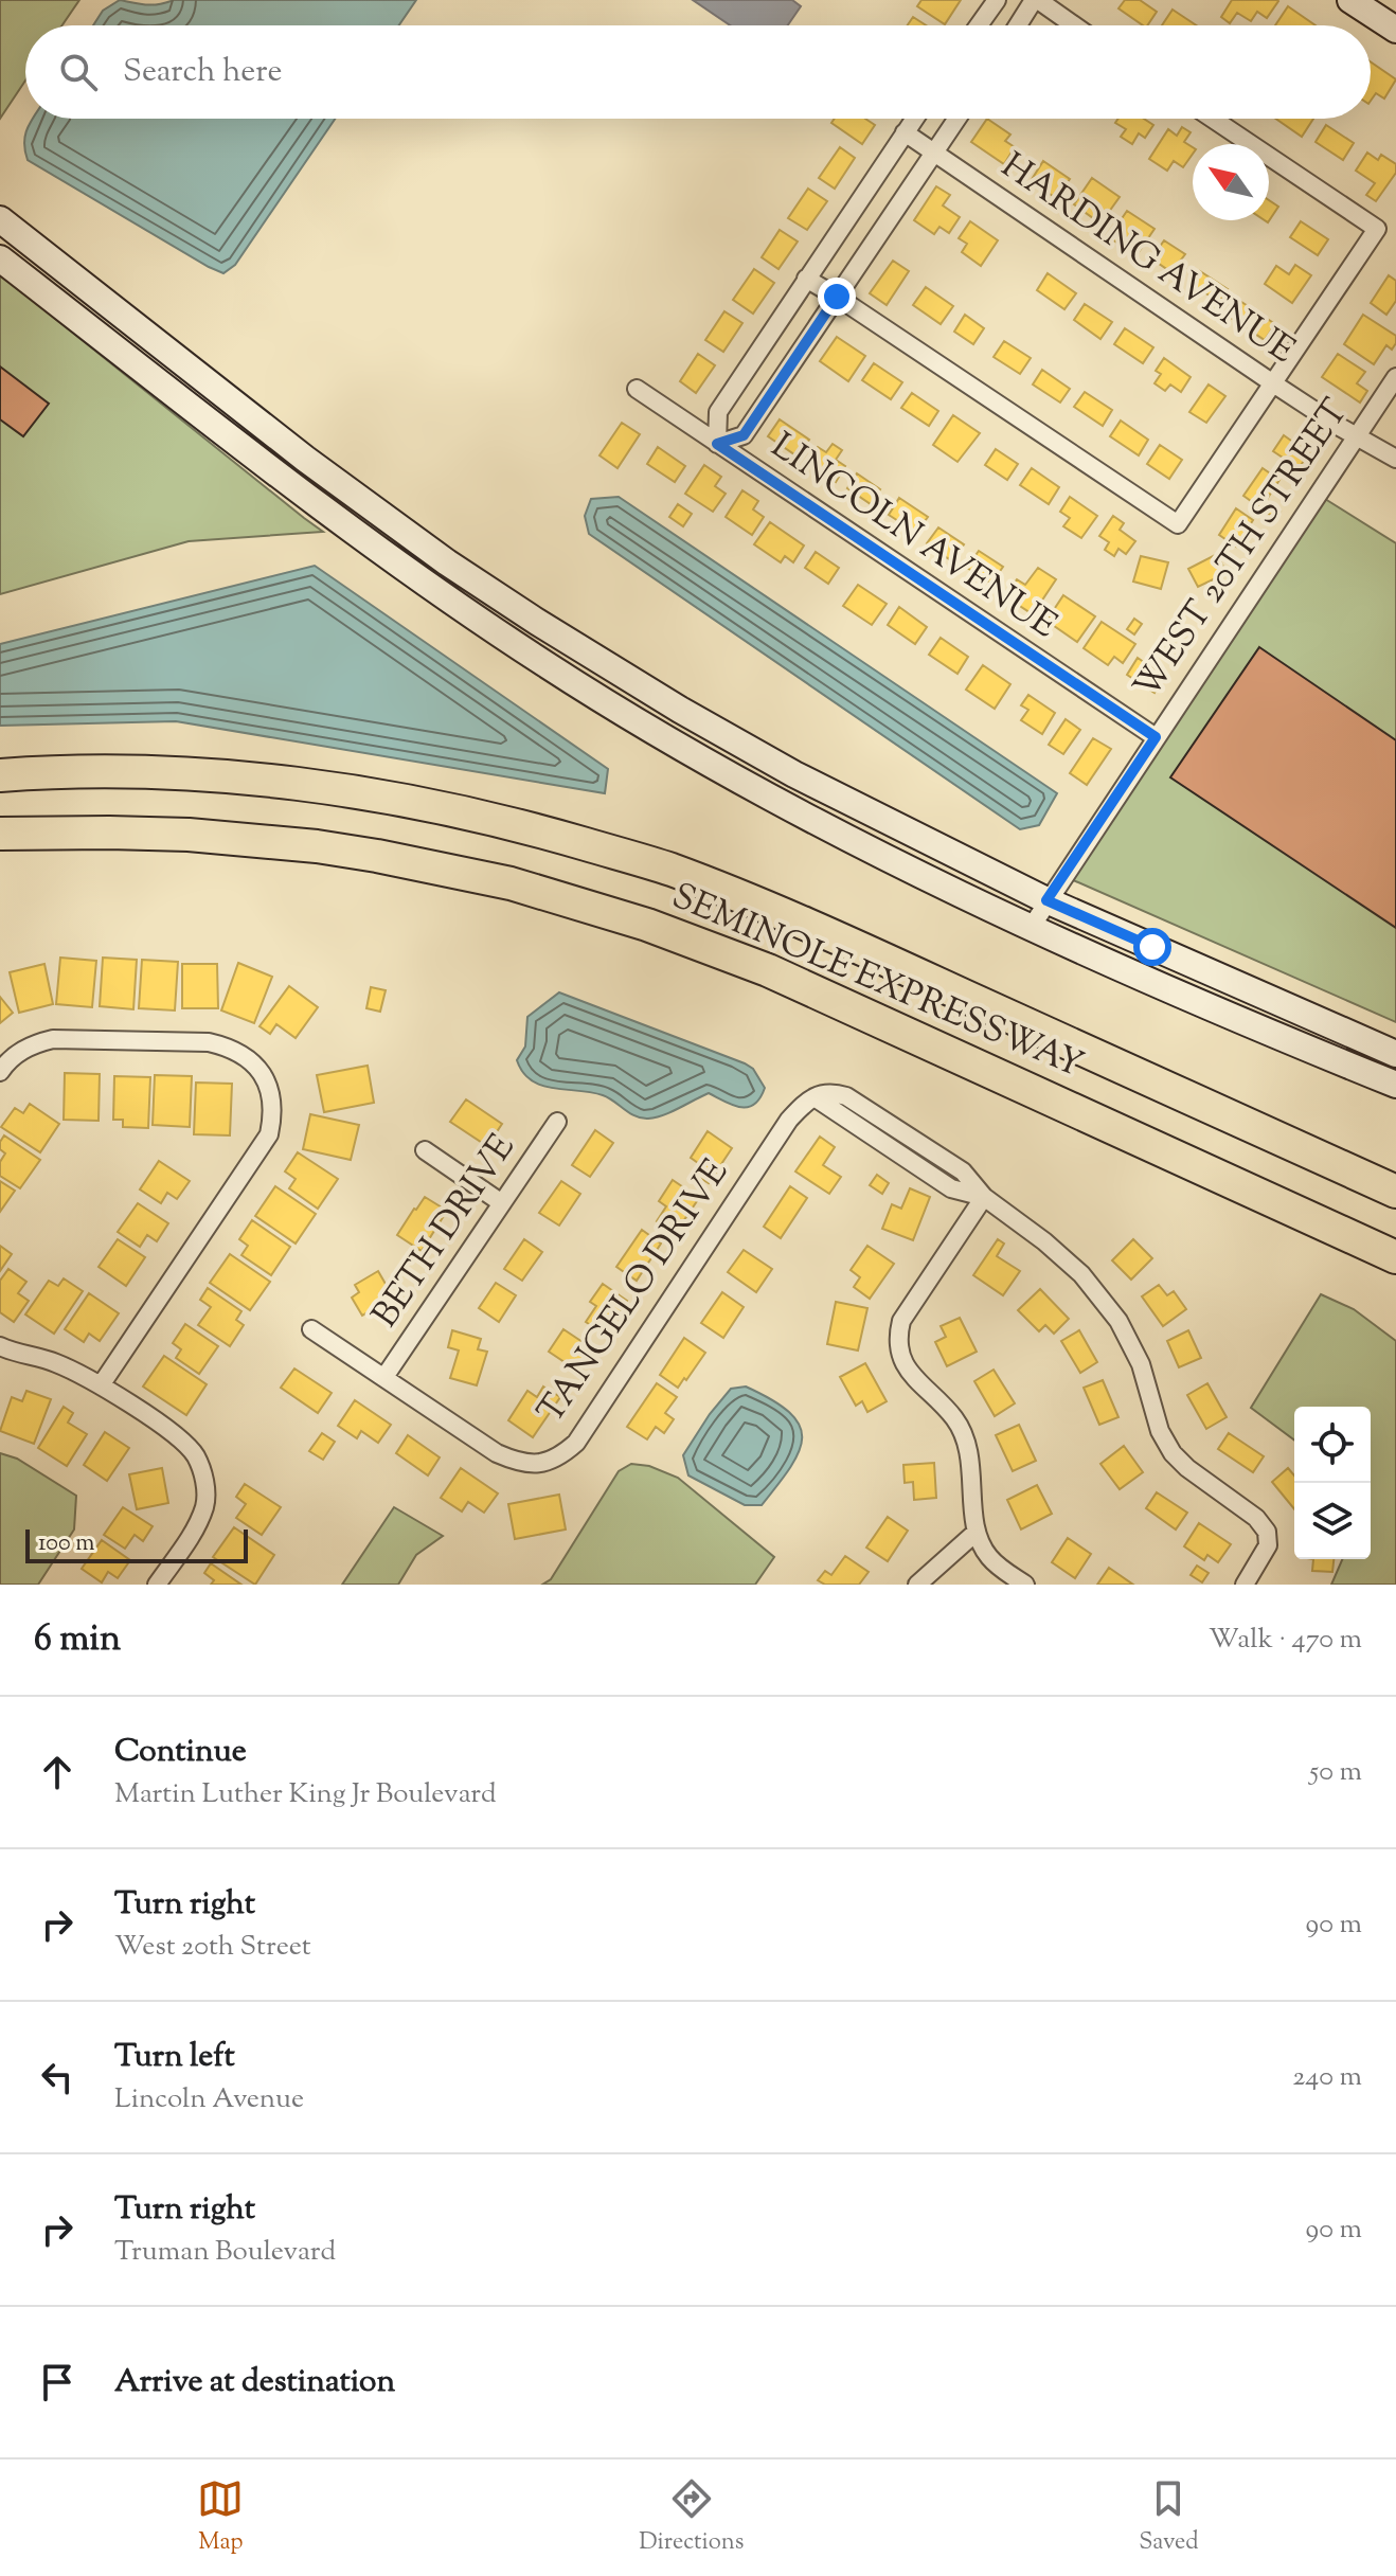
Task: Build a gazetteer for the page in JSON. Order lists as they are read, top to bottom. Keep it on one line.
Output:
{"streets":{"highway":["SEMINOLE EXPRESSWAY"],"street":["HARDING AVENUE","LINCOLN AVENUE","WEST 20TH STREET","BETH DRIVE","TANGELO DRIVE"]},"crossings":[["HARDING AVENUE","WEST 20TH STREET"],["LINCOLN AVENUE","WEST 20TH STREET"],["BETH DRIVE","TANGELO DRIVE"]],"scale_bar":"100 m","north":"top left","page":{"search":"Search here","scale":"100 m","heading":["6 min","Walk · 470 m"],"list":[["Continue","Martin Luther King Jr Boulevard","50 m"],["Turn right","West 20th Street","90 m"],["Turn left","Lincoln Avenue","240 m"],["Turn right","Truman Boulevard","90 m"],"Arrive at destination"],"nav":["Map","Directions","Saved"]}}
